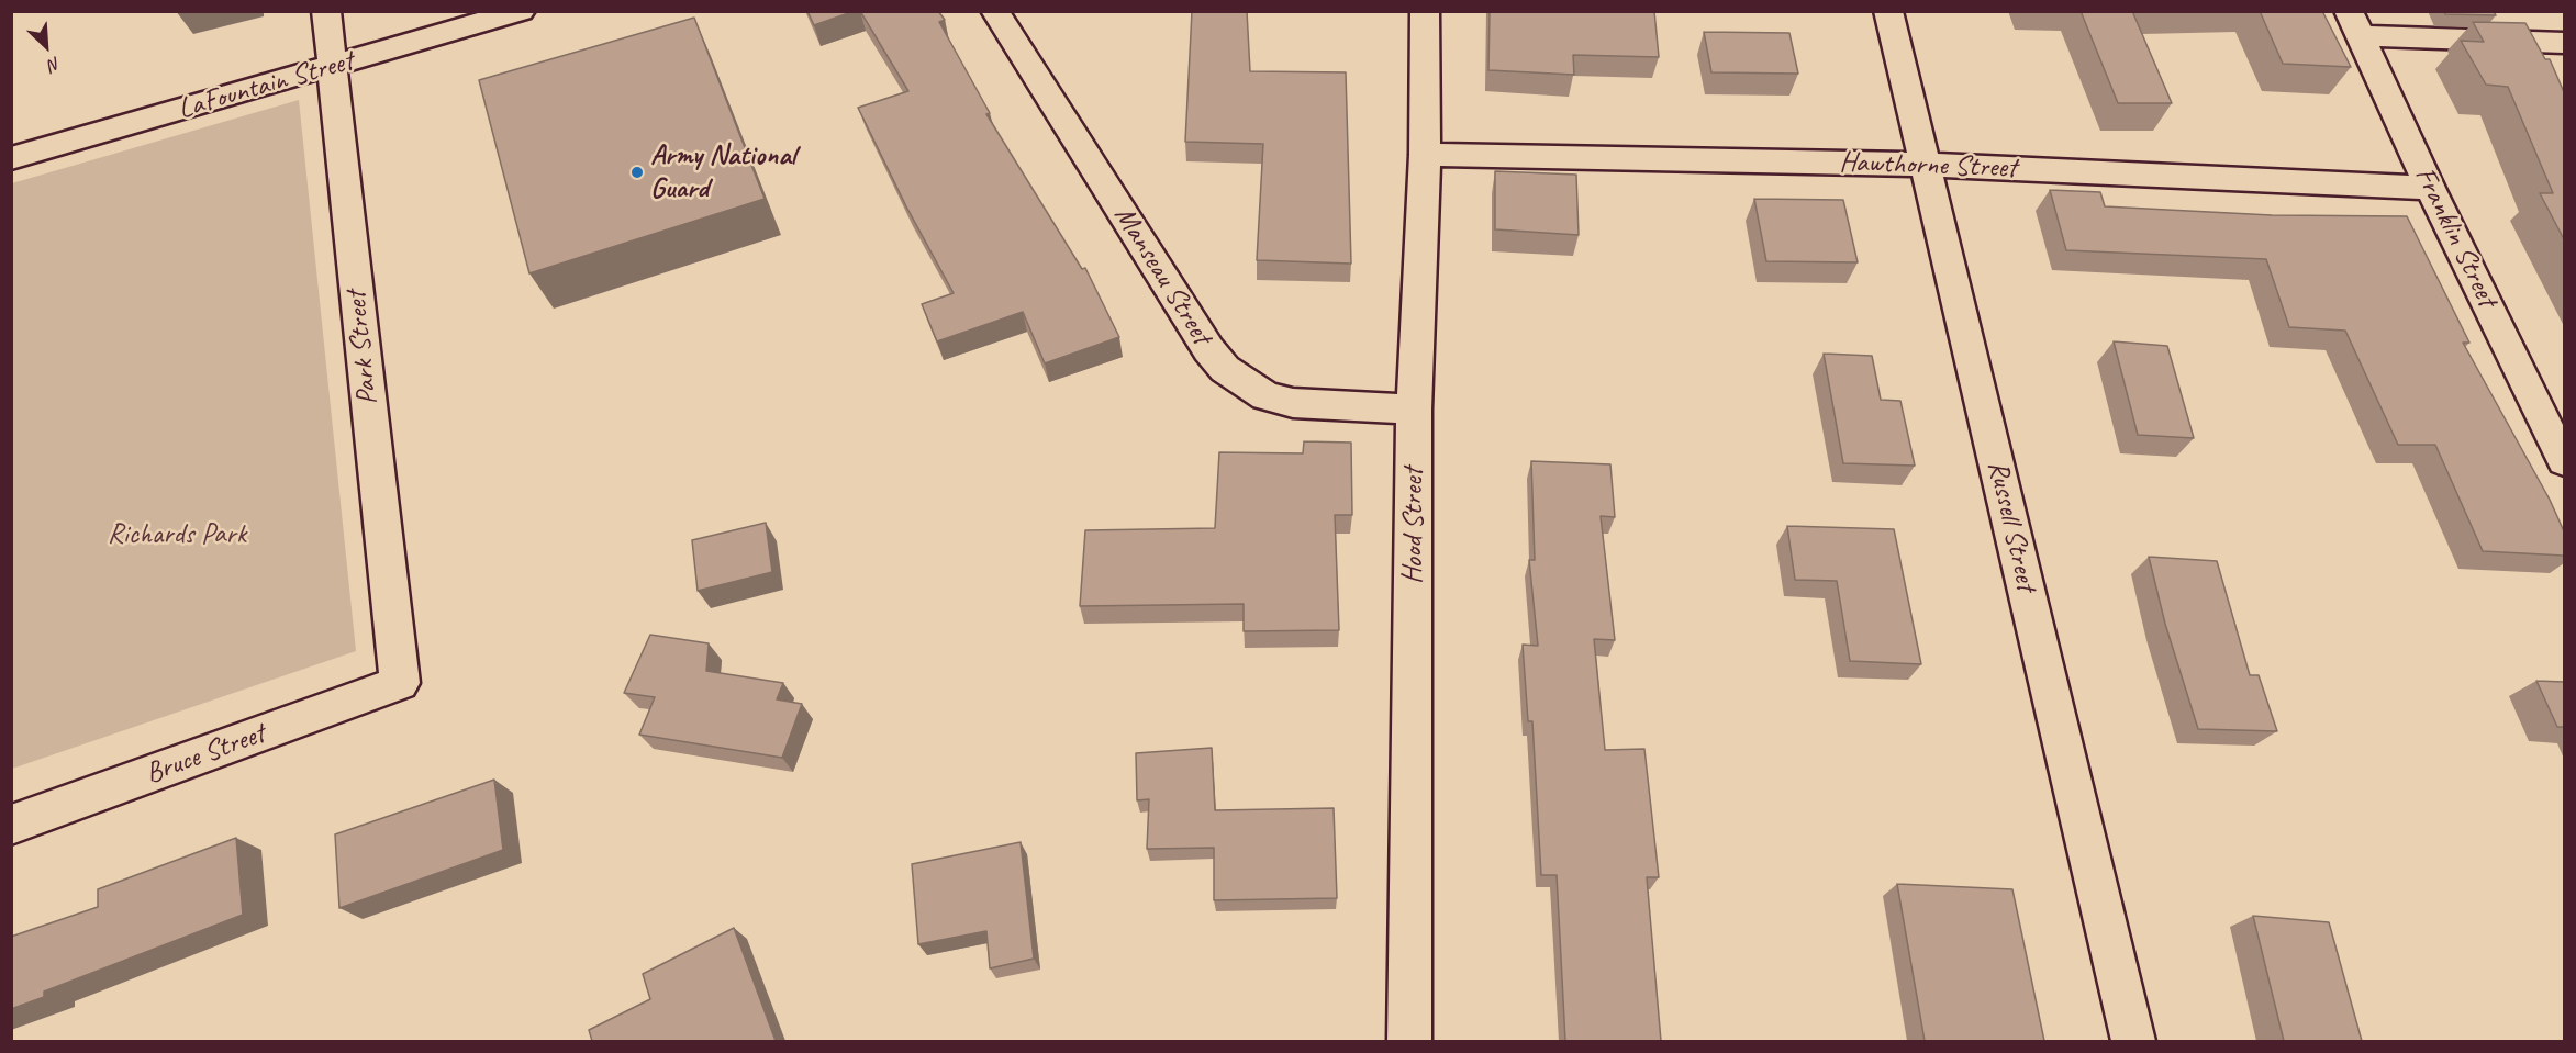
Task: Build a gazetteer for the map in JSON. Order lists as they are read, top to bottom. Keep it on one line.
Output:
{"streets":{"street":["LaFountain Street","Hawthorne Street","Franklin Street","Manseau Street","Park Street","Hood Street","Russell Street","Bruce Street"]},"crossings":[["LaFountain Street","Park Street"],["Hawthorne Street","Franklin Street"],["Hawthorne Street","Hood Street"],["Hawthorne Street","Russell Street"],["Manseau Street","Hood Street"],["Park Street","Bruce Street"]],"parks":["Richards Park"],"places":["Army National Guard"],"north":"bottom right"}
